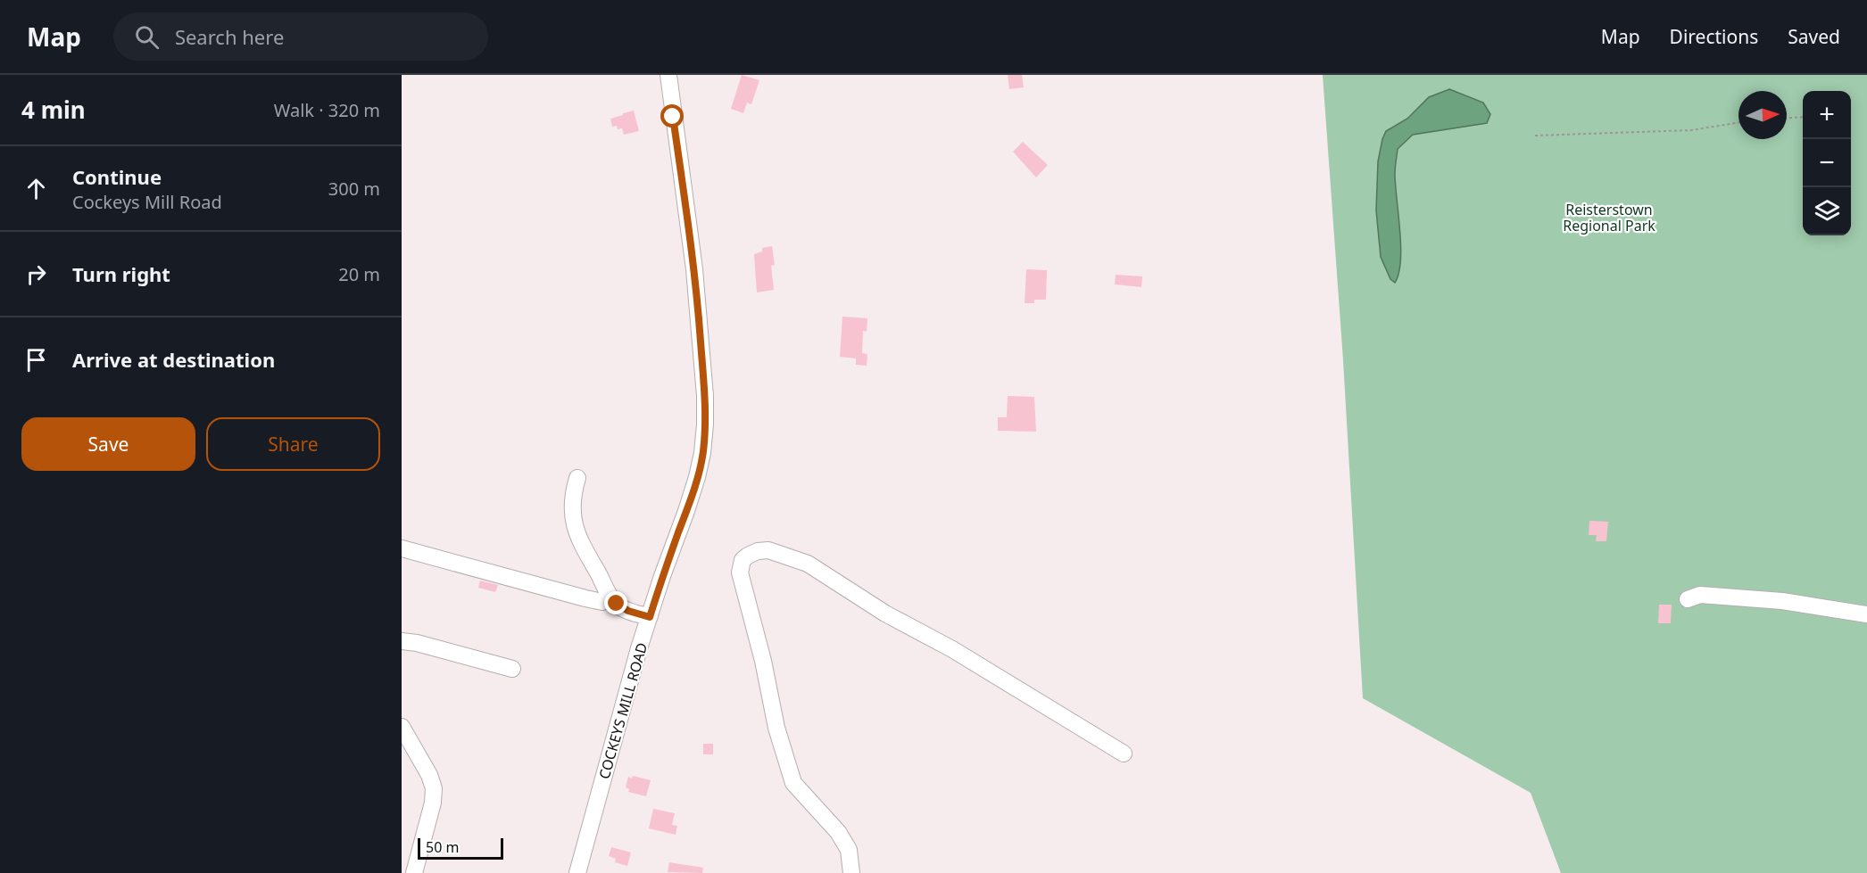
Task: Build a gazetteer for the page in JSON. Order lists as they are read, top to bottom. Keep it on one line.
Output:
{"streets":{"street":["COCKEYS MILL ROAD"]},"parks":["Reisterstown Regional Park"],"scale_bar":"50 m","north":"right","page":{"header":"Map","search":"Search here","nav":["Map","Directions","Saved"],"heading":["4 min","Walk · 320 m"],"map_buttons":["+","−"],"list":[["Continue","Cockeys Mill Road","300 m"],["Turn right","20 m"],"Arrive at destination"],"buttons":["Save","Share"],"scale":"50 m"}}
